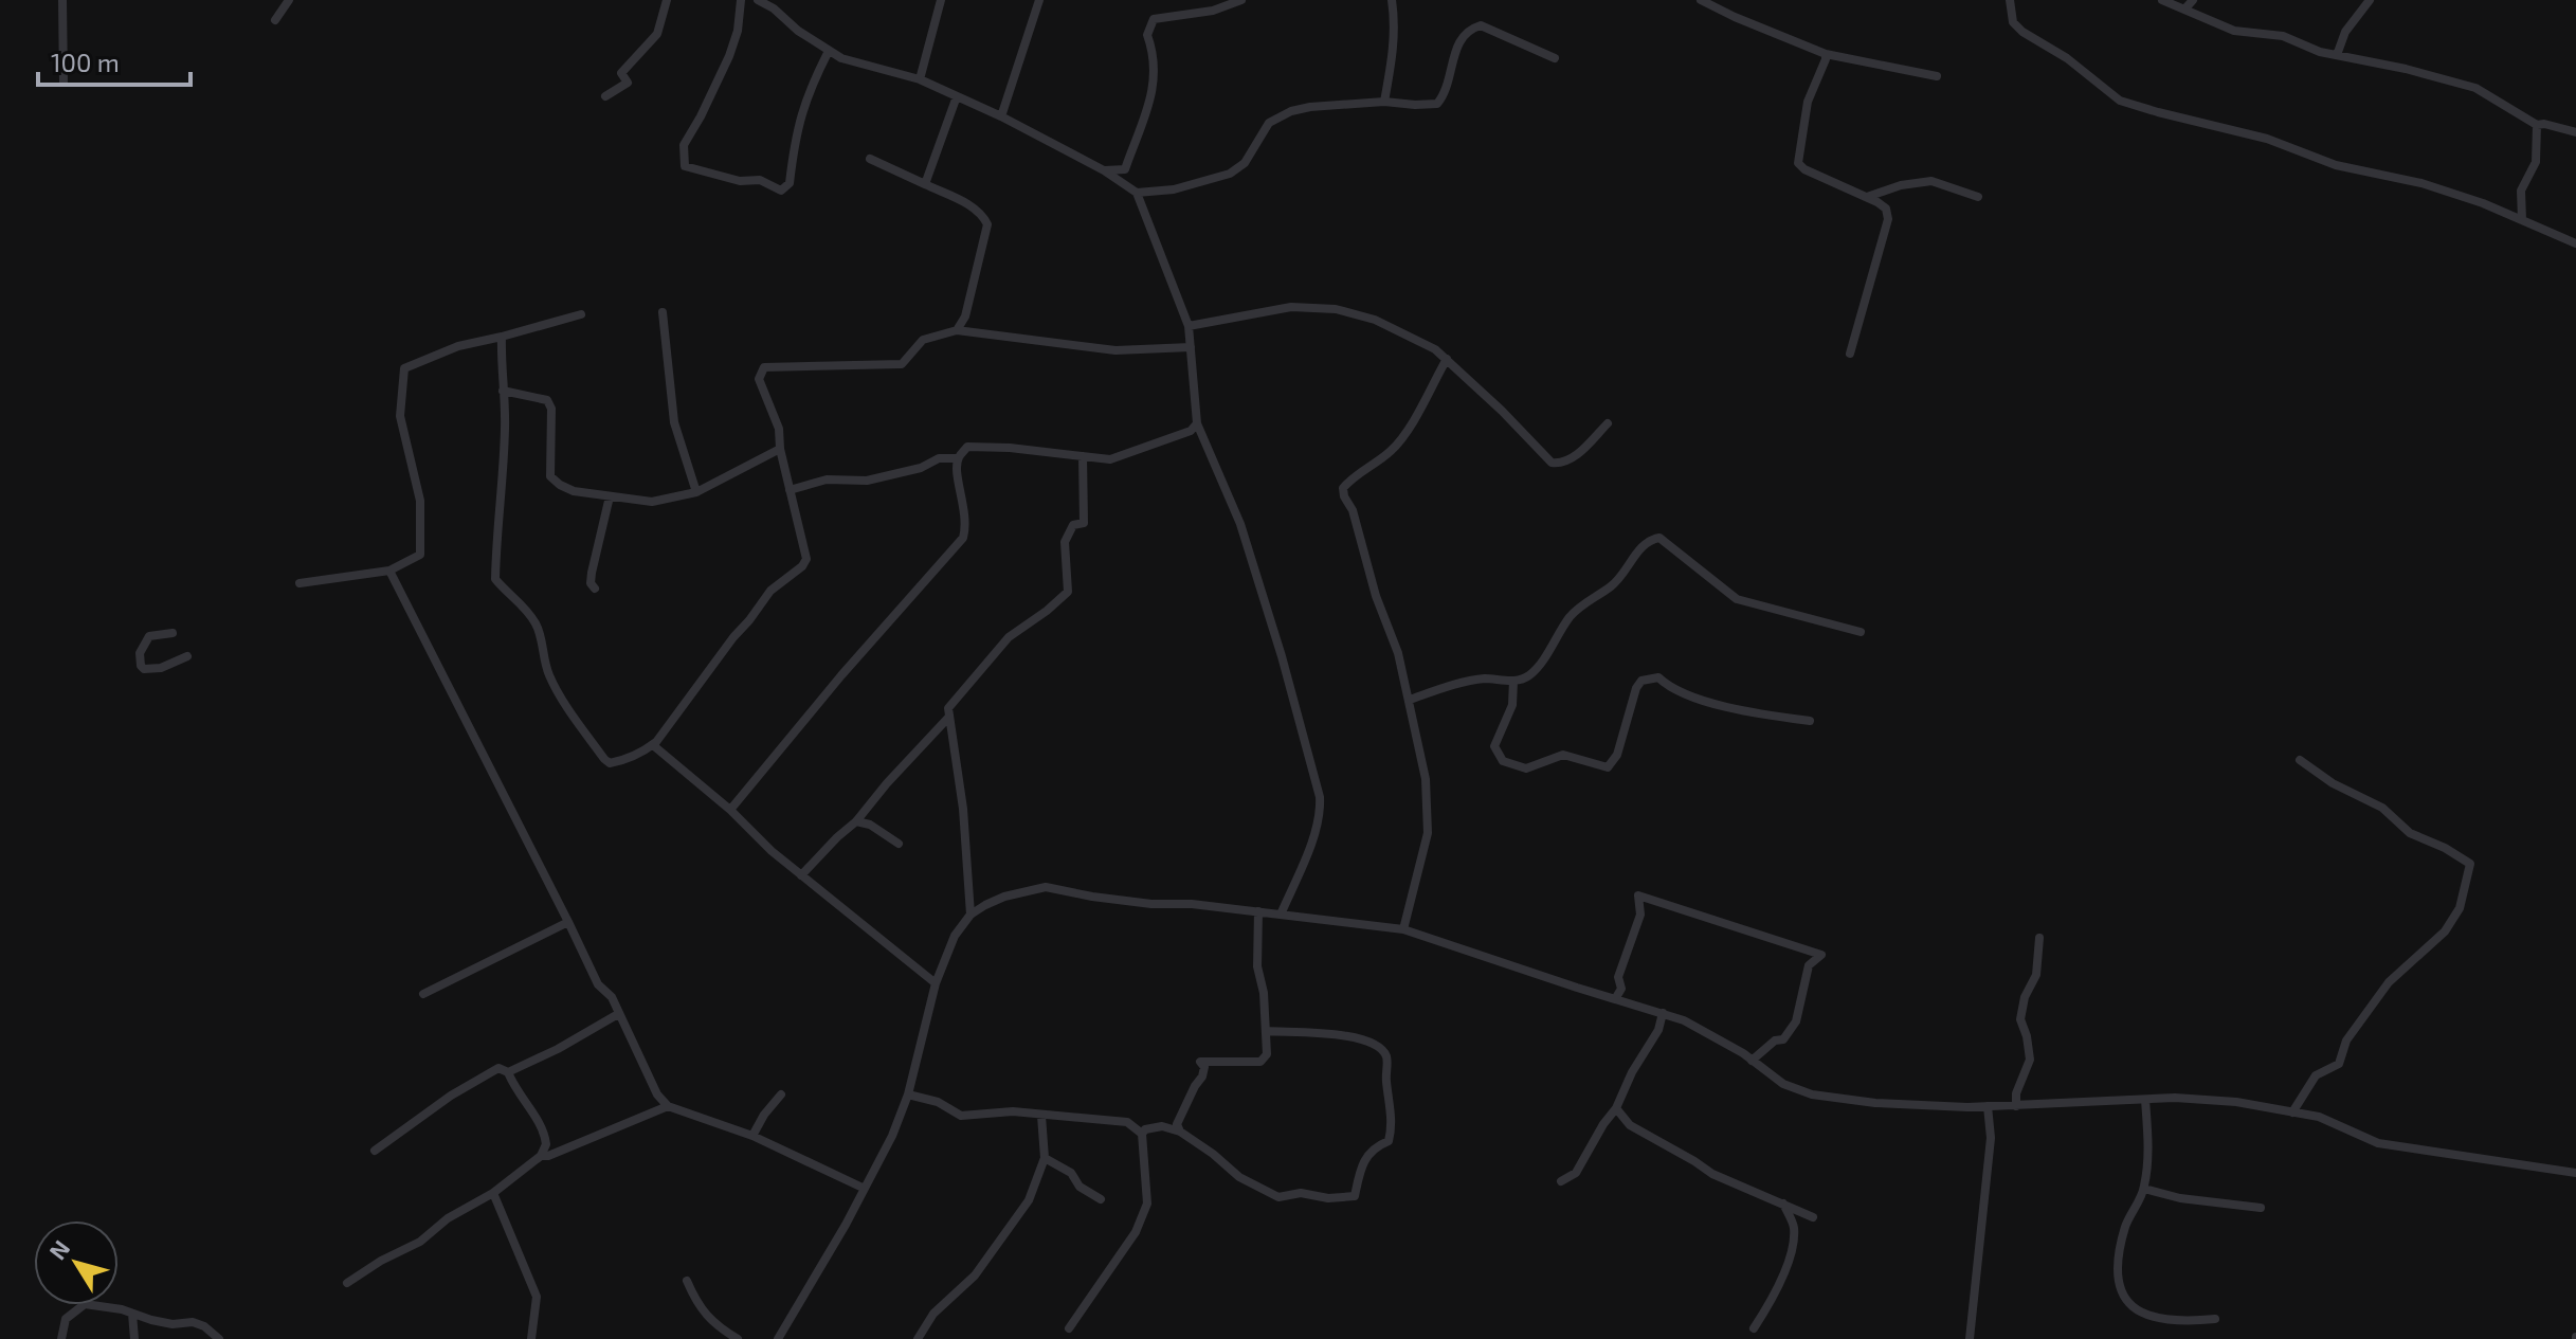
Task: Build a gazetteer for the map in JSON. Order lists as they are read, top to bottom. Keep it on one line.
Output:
{"scale_bar":"100 m","north":"top left"}
